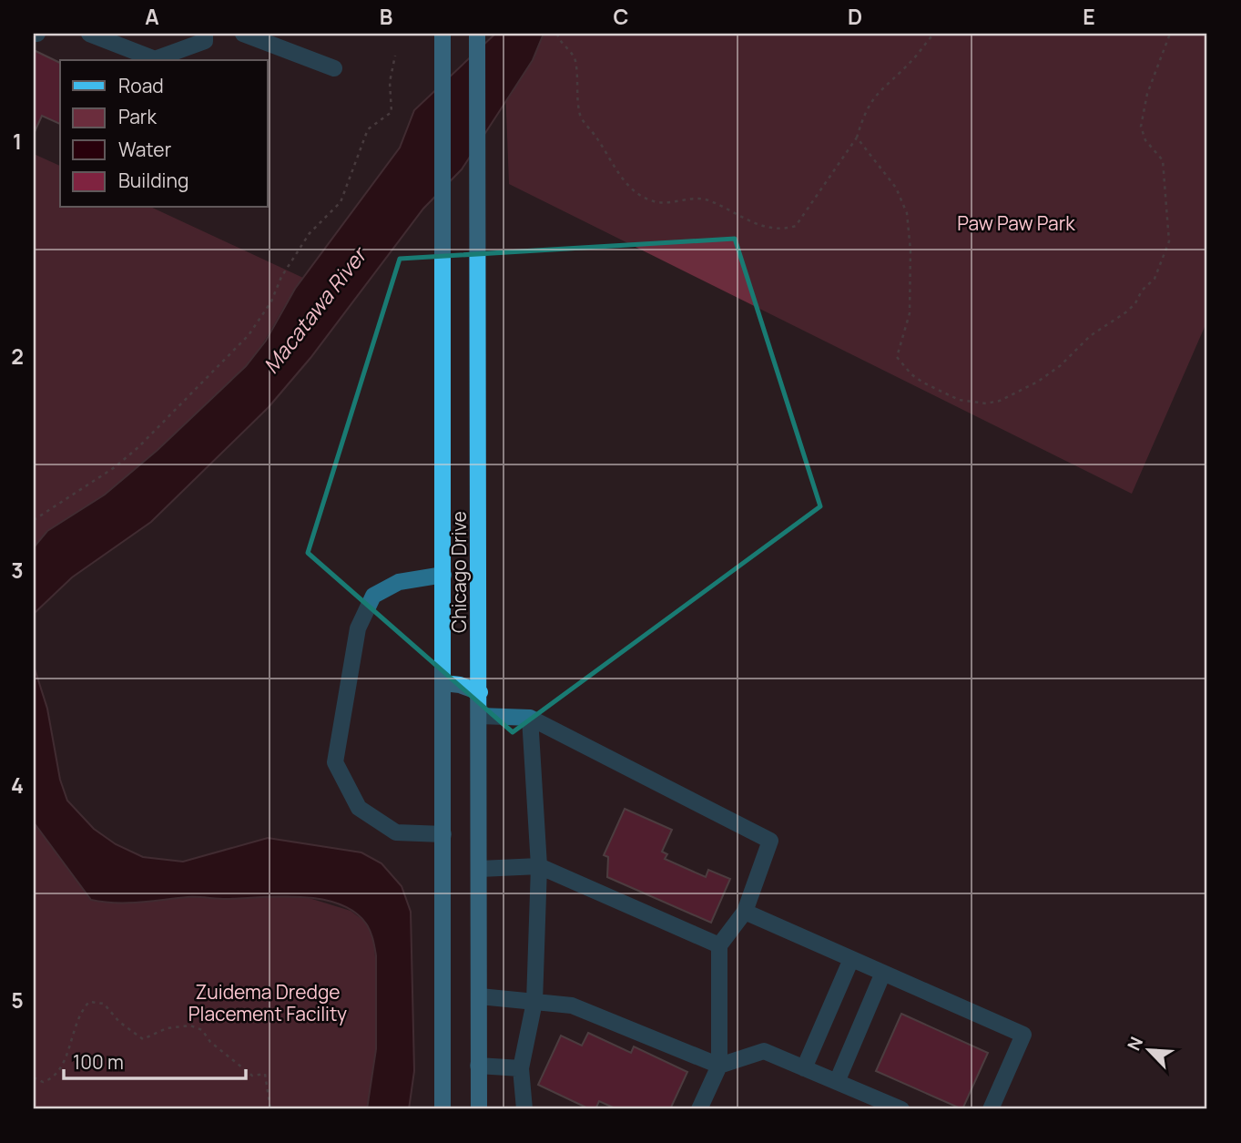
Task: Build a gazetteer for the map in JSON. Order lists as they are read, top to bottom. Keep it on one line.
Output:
{"streets":{"main road":["Chicago Drive"]},"water":["Macatawa River"],"parks":["Paw Paw Park","Zuidema Dredge Placement Facility"],"legend":["Road","Park","Water","Building"],"scale_bar":"100 m","north":"top left","grid":{"columns":["A","B","C","D","E"],"rows":["1","2","3","4","5"]}}
